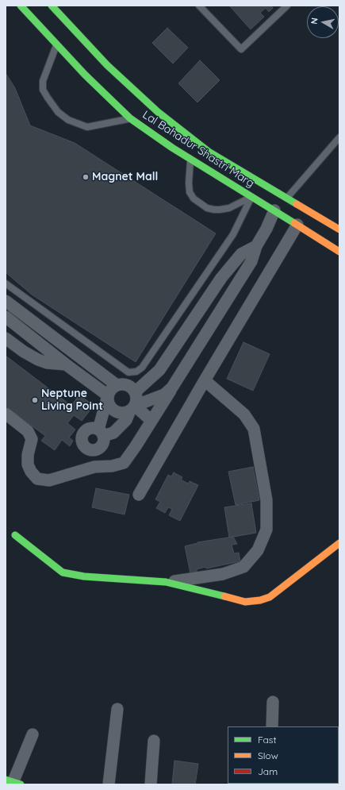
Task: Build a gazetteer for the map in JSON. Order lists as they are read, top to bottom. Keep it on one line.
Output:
{"streets":{"main road":["Lal Bahadur Shastri Marg"]},"places":["Magnet Mall","Neptune Living Point"],"legend":["Fast","Slow","Jam"],"north":"left"}
